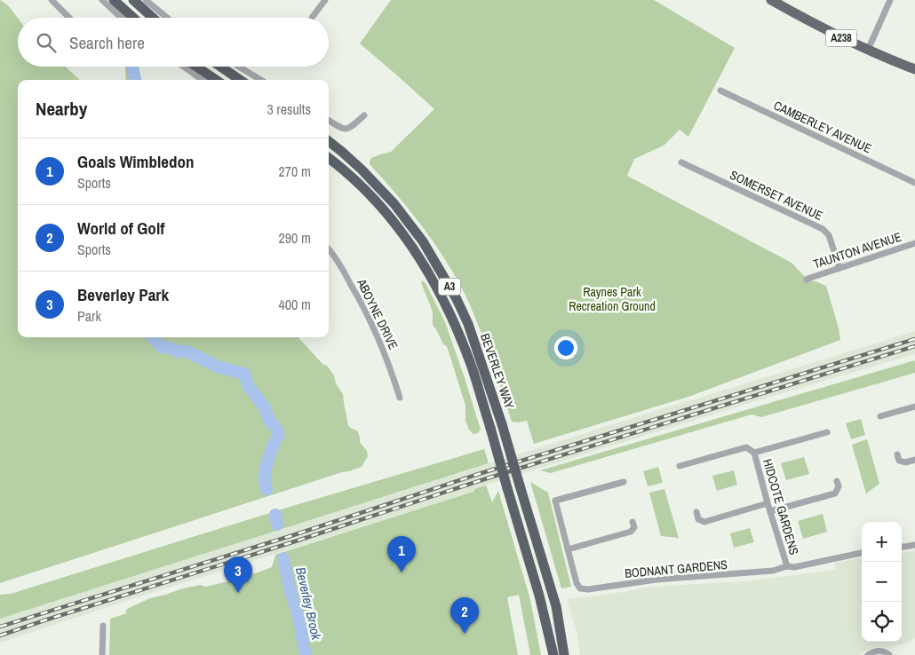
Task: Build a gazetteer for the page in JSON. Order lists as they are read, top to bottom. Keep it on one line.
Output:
{"streets":{"highway":["A3","BEVERLEY WAY"],"main road":["A238"],"street":["CAMBERLEY AVENUE","SOMERSET AVENUE","TAUNTON AVENUE","ABOYNE DRIVE","HIDCOTE GARDENS","BODNANT GARDENS"]},"crossings":[["SOMERSET AVENUE","TAUNTON AVENUE"],["HIDCOTE GARDENS","BODNANT GARDENS"]],"water":["Beverley Brook"],"parks":["Raynes Park Recreation Ground"],"page":{"search":"Search here","heading":["Nearby","3 results"],"list":[{"mark":"1","name":"Goals Wimbledon","note":"Sports","value":"270 m"},{"mark":"2","name":"World of Golf","note":"Sports","value":"290 m"},{"mark":"3","name":"Beverley Park","note":"Park","value":"400 m"}],"map_buttons":["+","−"],"pins":["1","3","2"]}}
